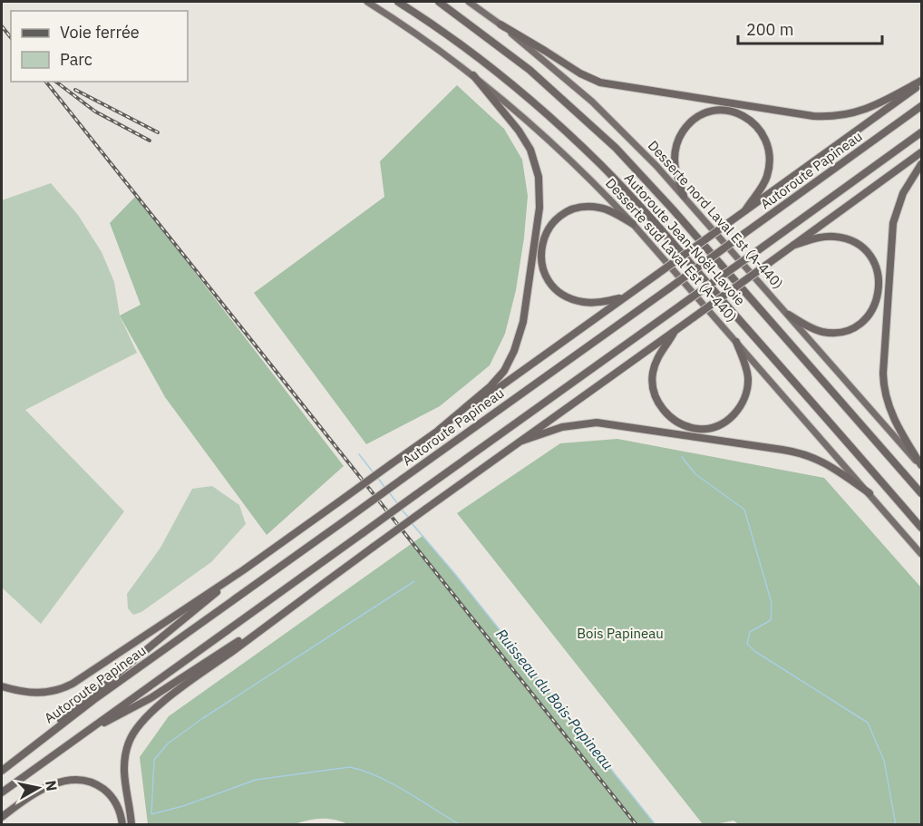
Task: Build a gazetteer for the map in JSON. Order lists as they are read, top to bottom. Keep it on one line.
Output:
{"streets":{"highway":["Autoroute Papineau","Desserte nord Laval Est (A-440)","Autoroute Jean-Noël-Lavoie","Desserte sud Laval Est (A-440)"]},"water":["Ruisseau du Bois-Papineau"],"parks":["Bois Papineau"],"legend":["Voie ferrée","Parc"],"scale_bar":"200 m","north":"right"}
